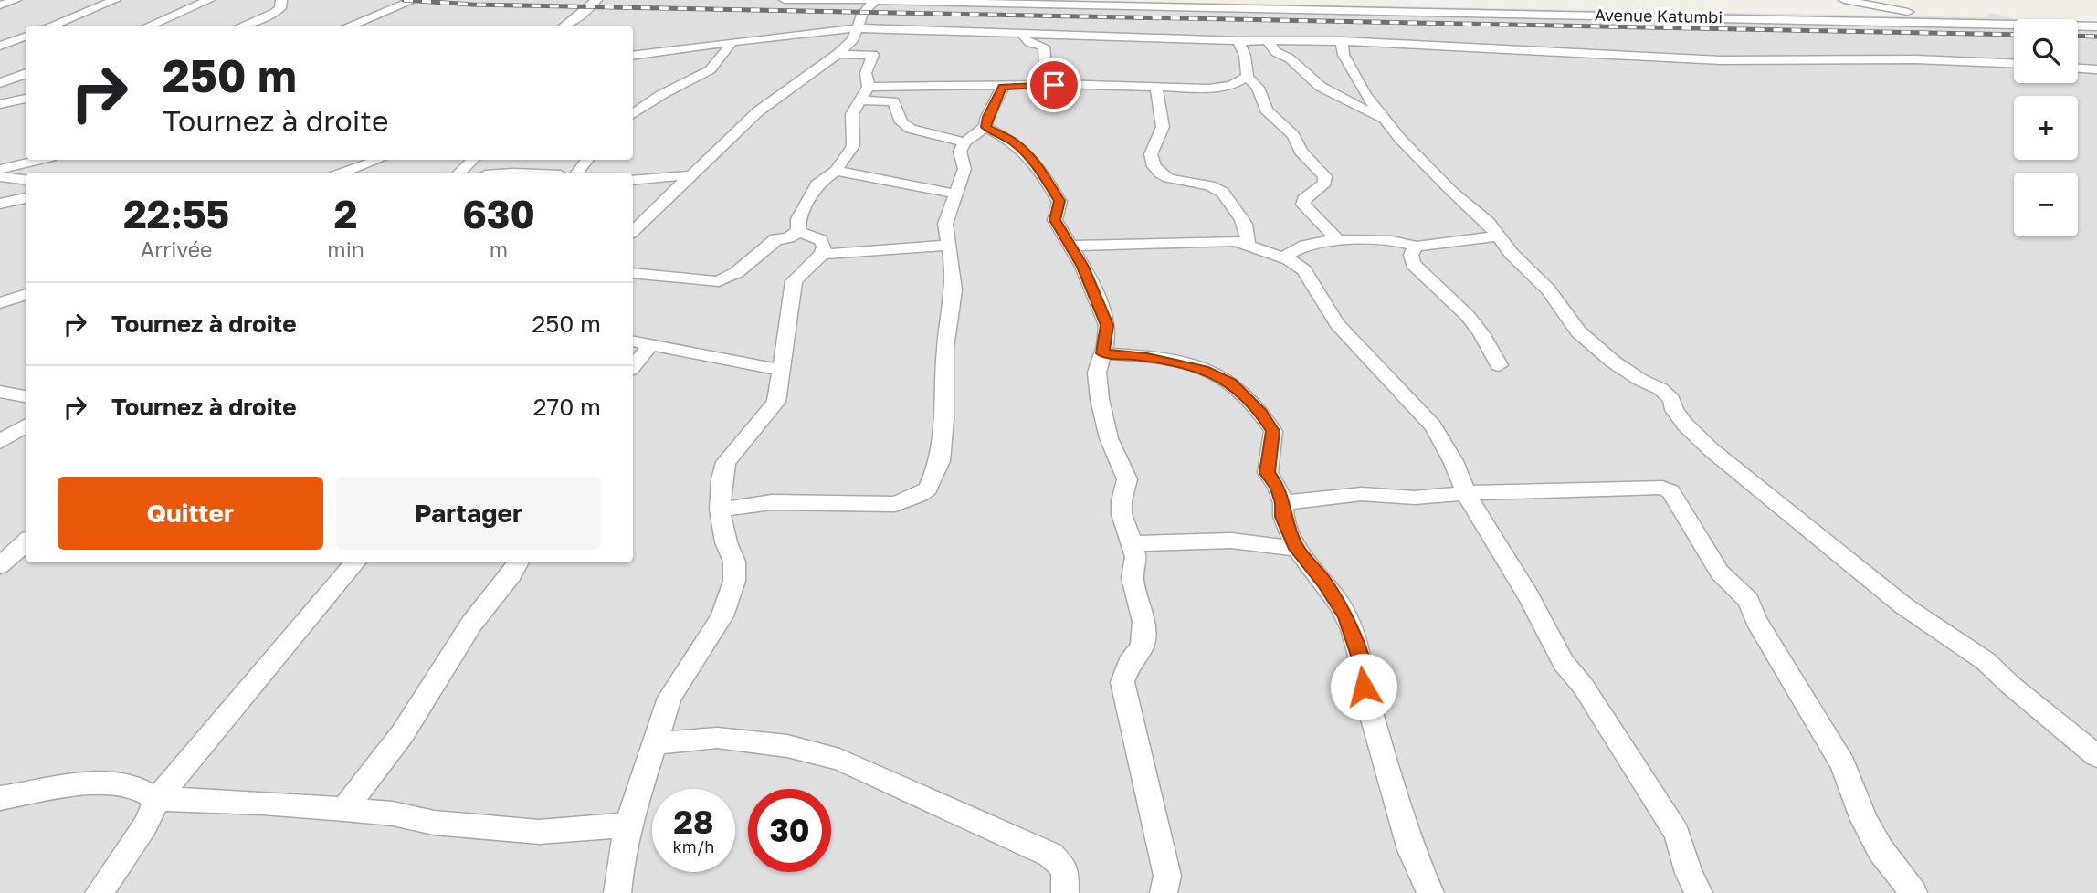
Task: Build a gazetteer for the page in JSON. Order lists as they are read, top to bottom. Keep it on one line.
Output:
{"streets":{"street":["Avenue Katumbi"]},"page":{"map_buttons":["+","−"],"turn":["250 m","Tournez à droite"],"eta":["22:55","Arrivée","2","min","630","m"],"list":[{"name":"Tournez à droite","value":"250 m"},{"name":"Tournez à droite","value":"270 m"}],"buttons":["Quitter","Partager"],"speed":"28 km/h","limit":"30"}}
